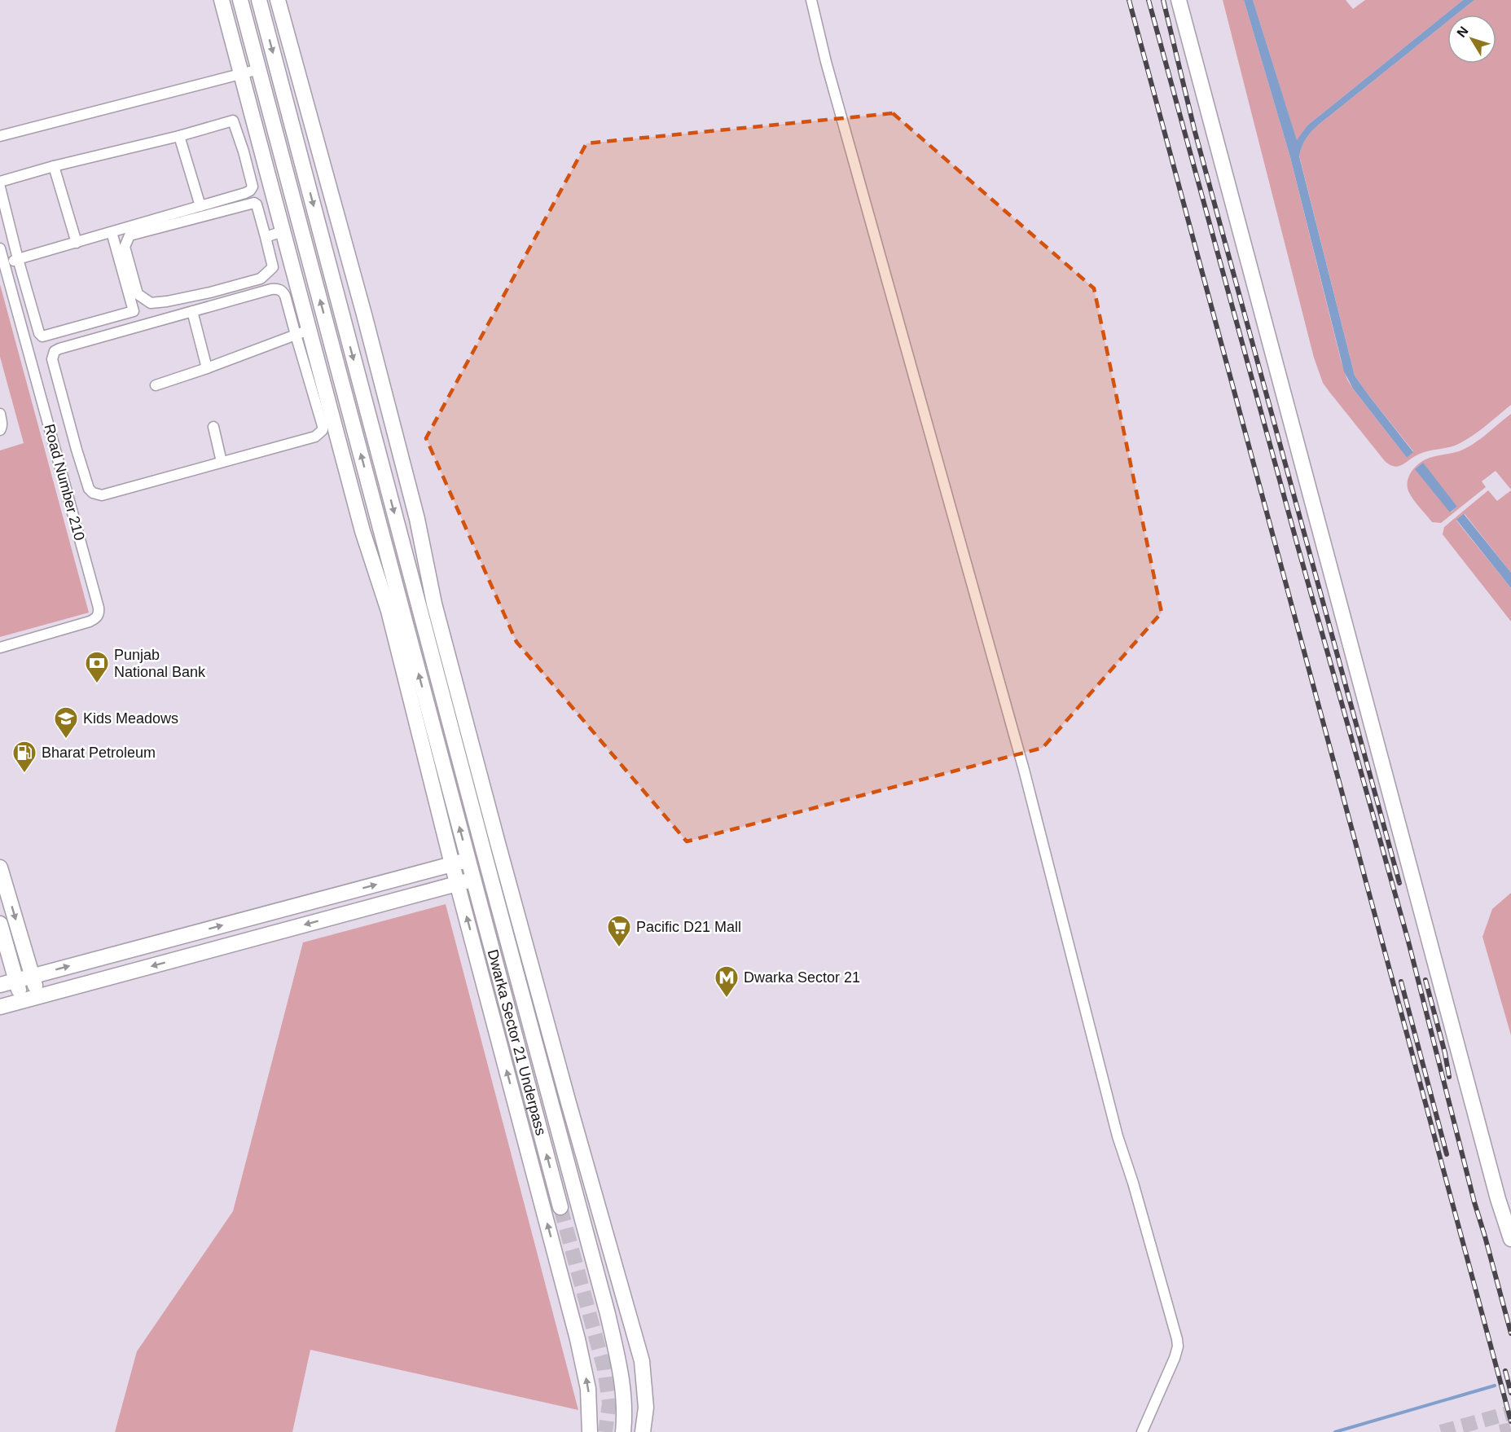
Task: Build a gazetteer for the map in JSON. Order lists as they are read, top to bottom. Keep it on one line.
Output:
{"streets":{"street":["Road Number 210","Dwarka Sector 21 Underpass"]},"places":{"bank":["Punjab National Bank"],"school or university":["Kids Meadows"],"fuel station":["Bharat Petroleum"],"supermarket":["Pacific D21 Mall"],"metro station":["Dwarka Sector 21"]},"north":"top left"}
